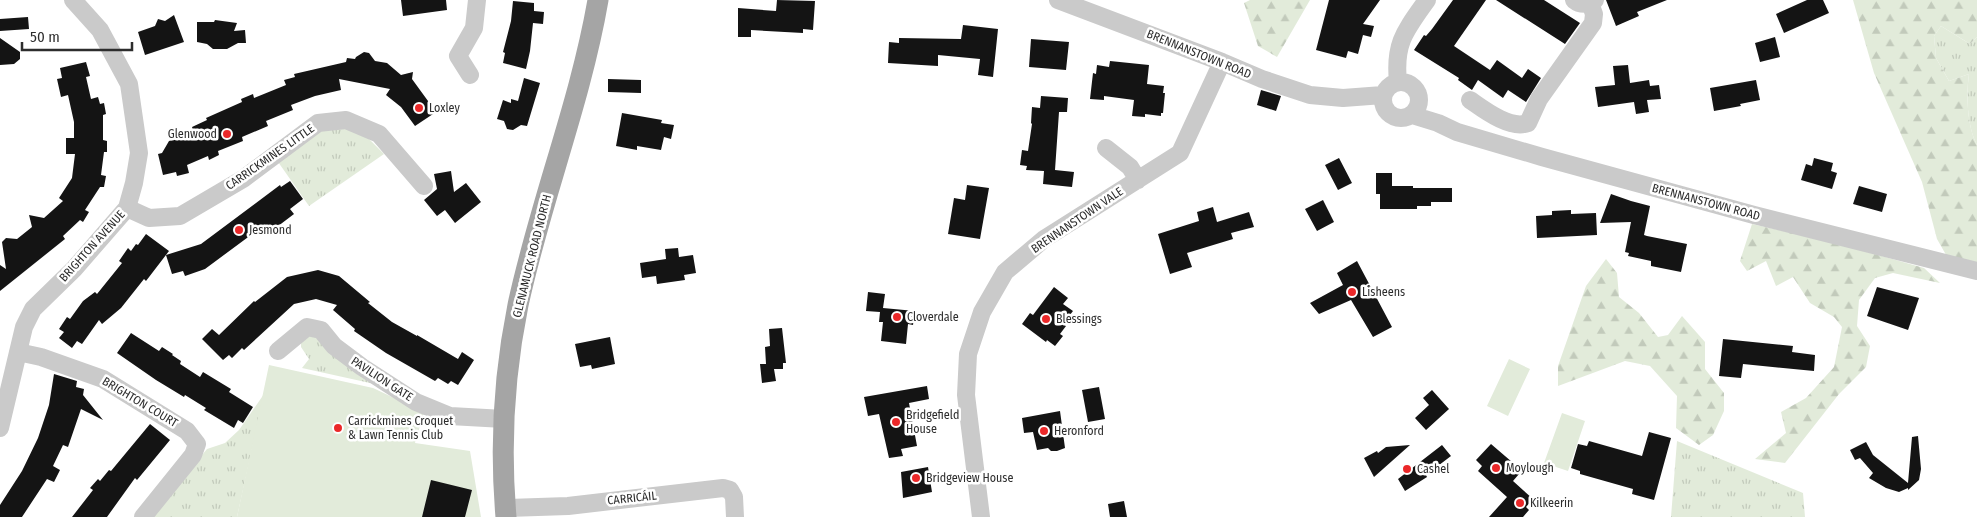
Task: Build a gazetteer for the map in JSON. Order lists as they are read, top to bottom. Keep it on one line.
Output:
{"streets":{"main road":["GLENAMUCK ROAD NORTH"],"street":["BRENNANSTOWN ROAD","CARRICKMINES LITTLE","BRENNANSTOWN VALE","BRIGHTON AVENUE","PAVILION GATE","BRIGHTON COURT","CARRICÁIL"]},"crossings":[["BRENNANSTOWN ROAD","BRENNANSTOWN VALE"],["CARRICKMINES LITTLE","BRIGHTON AVENUE"],["BRIGHTON AVENUE","BRIGHTON COURT"],["GLENAMUCK ROAD NORTH","PAVILION GATE"],["GLENAMUCK ROAD NORTH","CARRICÁIL"]],"places":["Loxley","Glenwood","Jesmond","Lisheens","Cloverdale","Blessings","Bridgefield House","Carrickmines Croquet & Lawn Tennis Club","Heronford","Moylough","Cashel","Bridgeview House","Kilkeerin"],"scale_bar":"50 m"}
